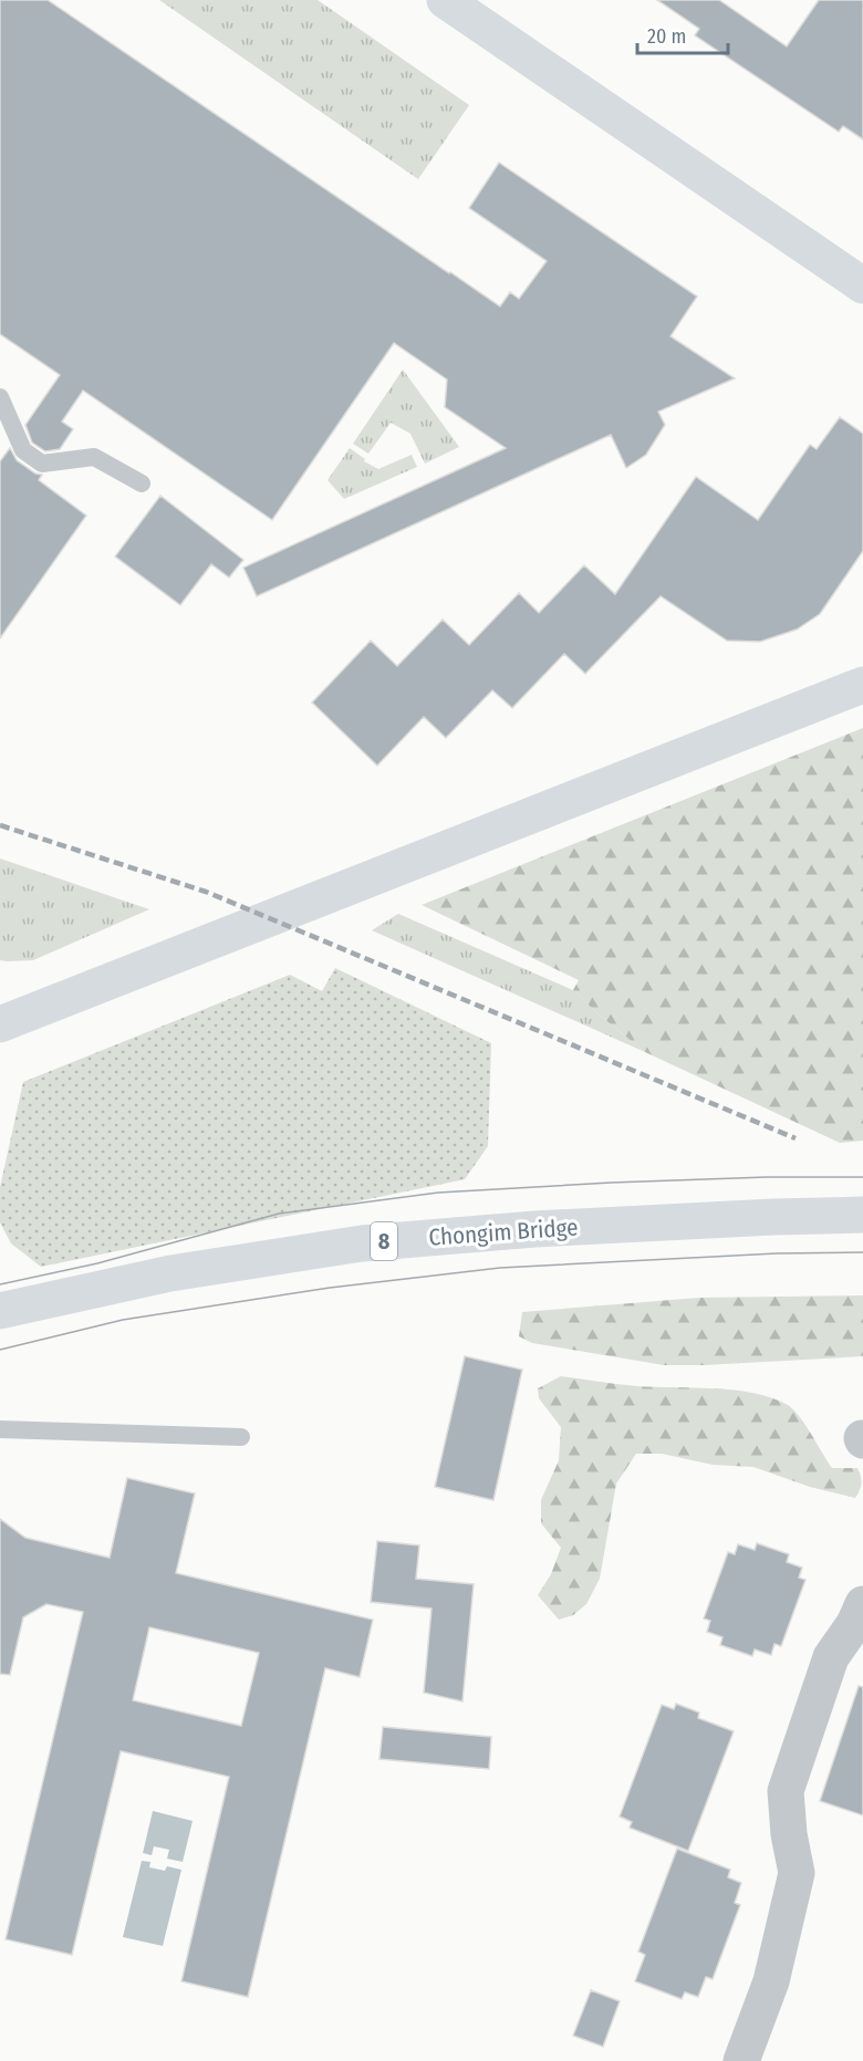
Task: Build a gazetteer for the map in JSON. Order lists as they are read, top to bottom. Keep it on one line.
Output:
{"streets":{"main road":["Chongim Bridge","8"]},"scale_bar":"20 m"}
